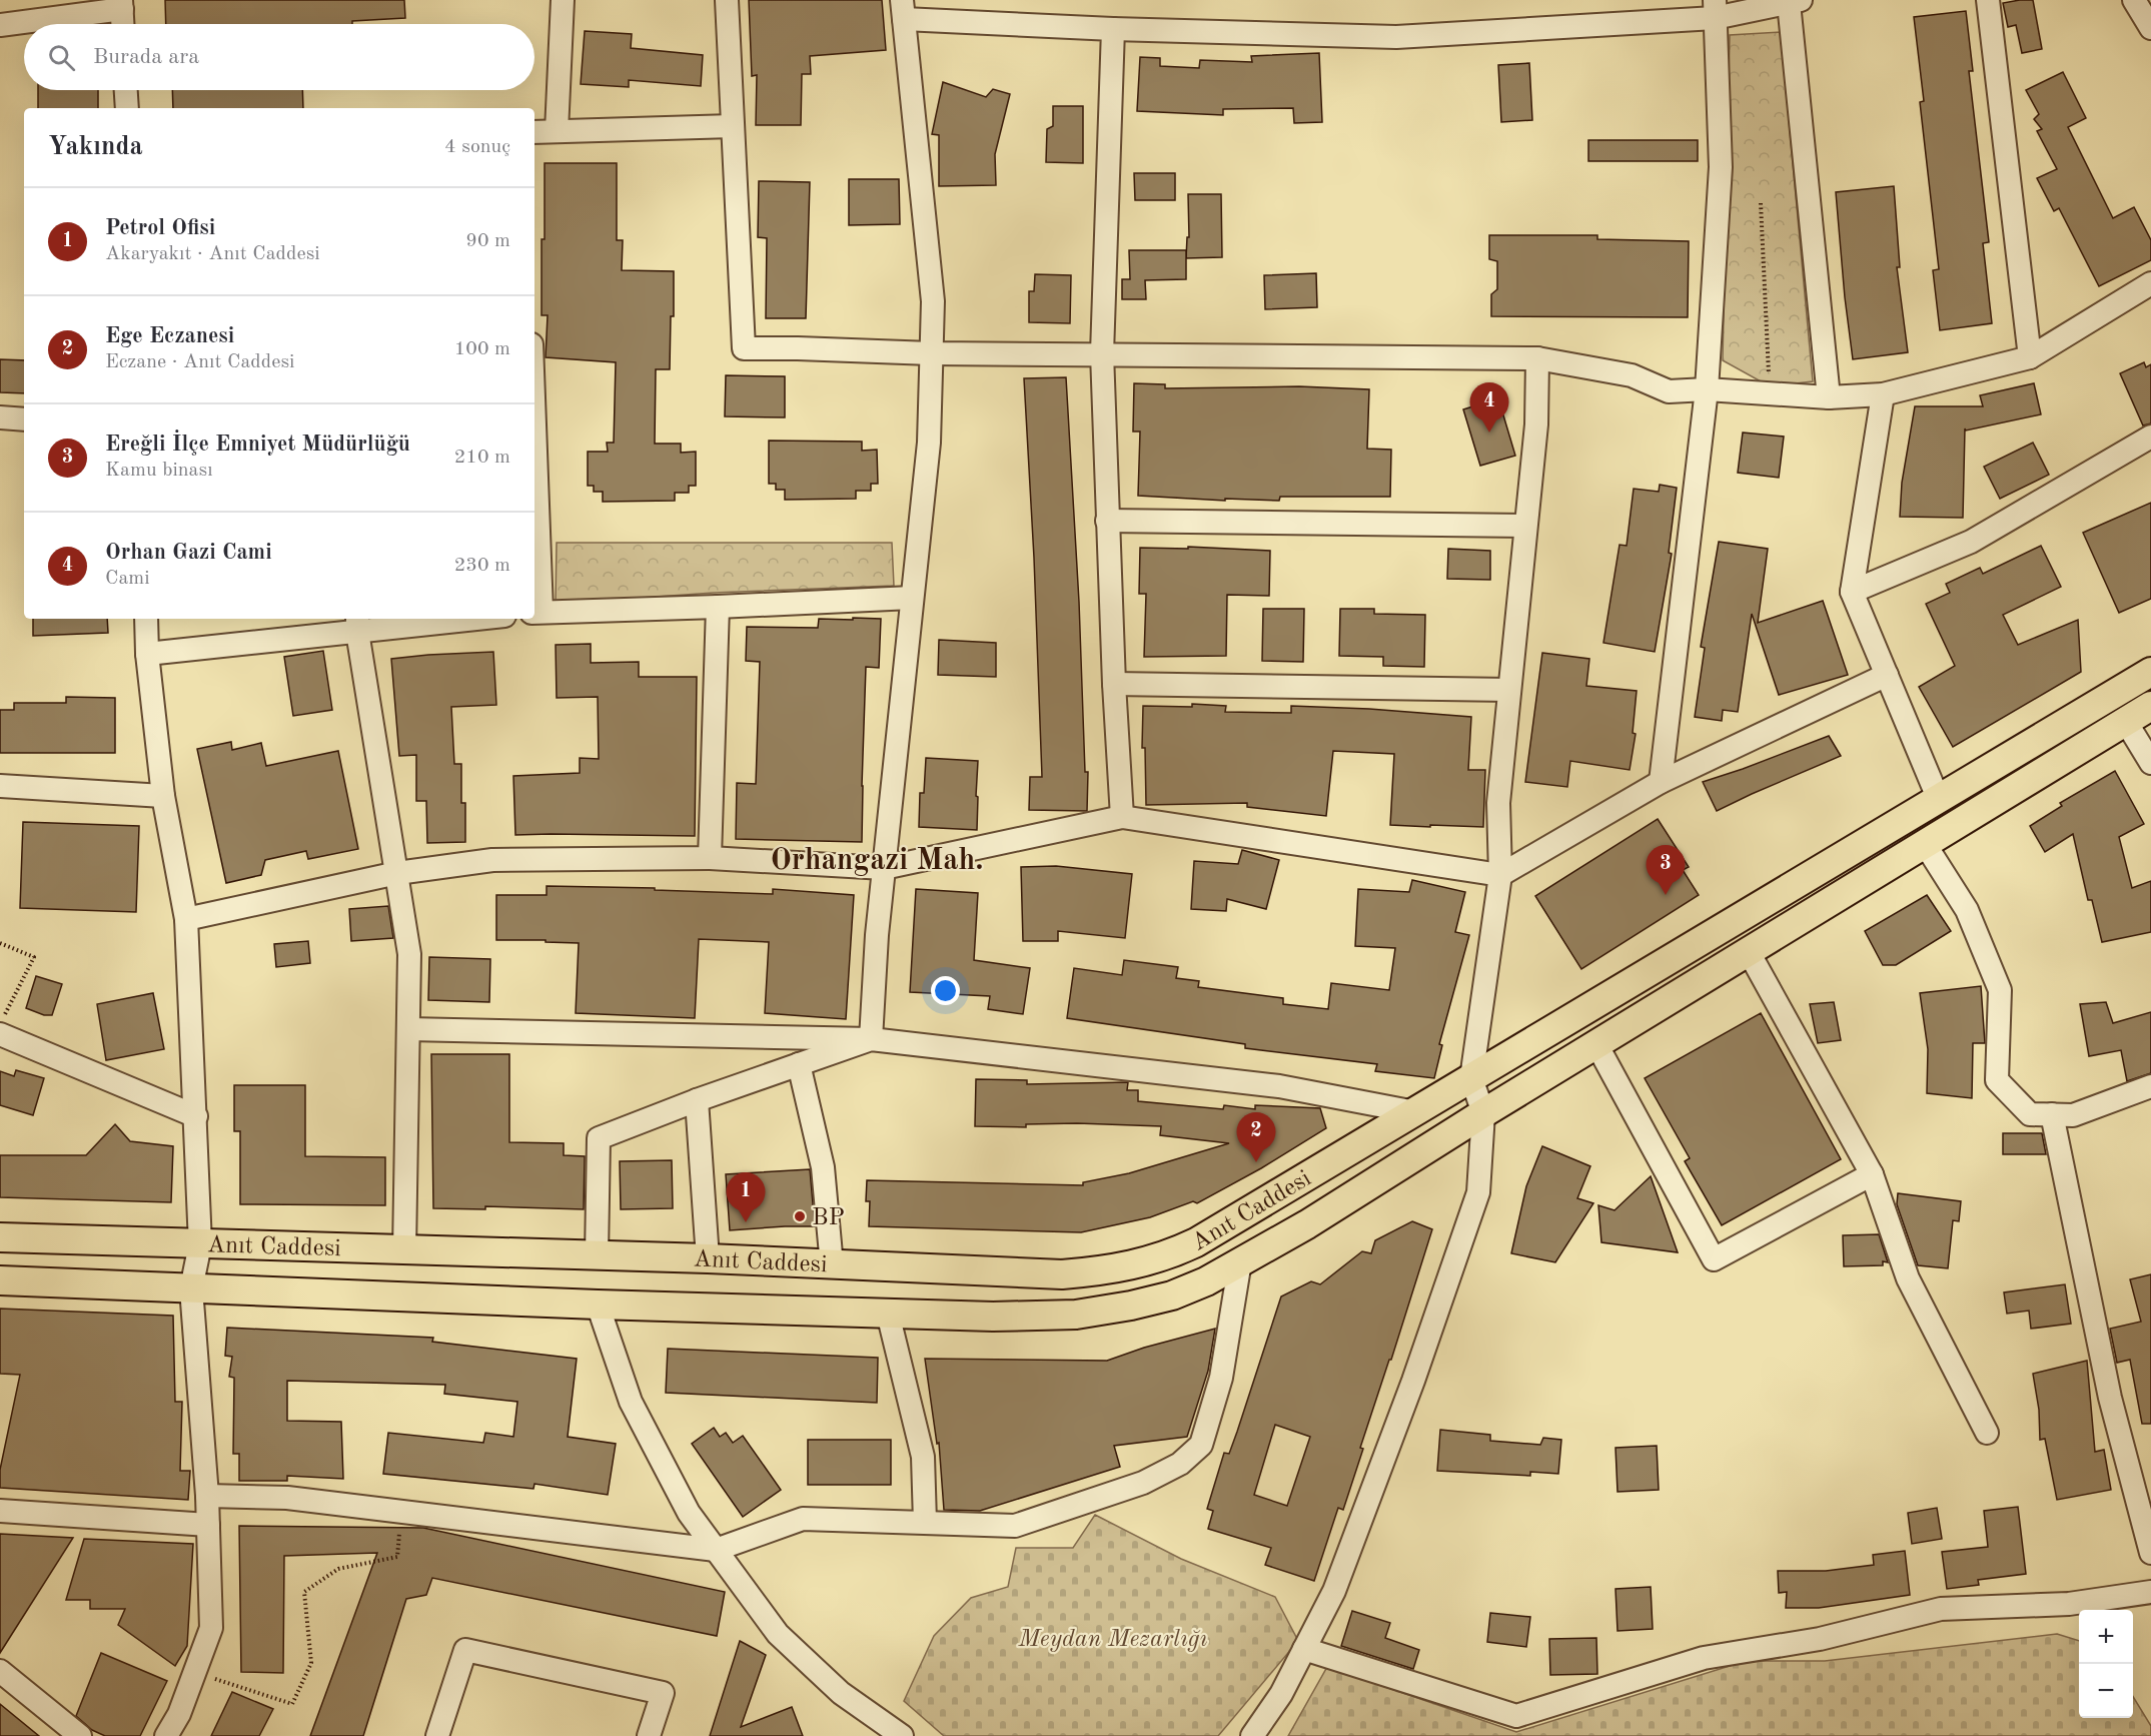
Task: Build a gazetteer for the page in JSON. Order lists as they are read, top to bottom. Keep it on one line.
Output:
{"streets":{"main road":["Anıt Caddesi"]},"districts":["Orhangazi Mah."],"parks":["Meydan Mezarlığı"],"places":["BP"],"page":{"search":"Burada ara","heading":["Yakında","4 sonuç"],"list":[{"mark":"1","name":"Petrol Ofisi","note":"Akaryakıt · Anıt Caddesi","value":"90 m"},{"mark":"2","name":"Ege Eczanesi","note":"Eczane · Anıt Caddesi","value":"100 m"},{"mark":"3","name":"Ereğli İlçe Emniyet Müdürlüğü","note":"Kamu binası","value":"210 m"},{"mark":"4","name":"Orhan Gazi Cami","note":"Cami","value":"230 m"}],"pins":["4","3","2","1"],"map_buttons":["+","−"]}}
